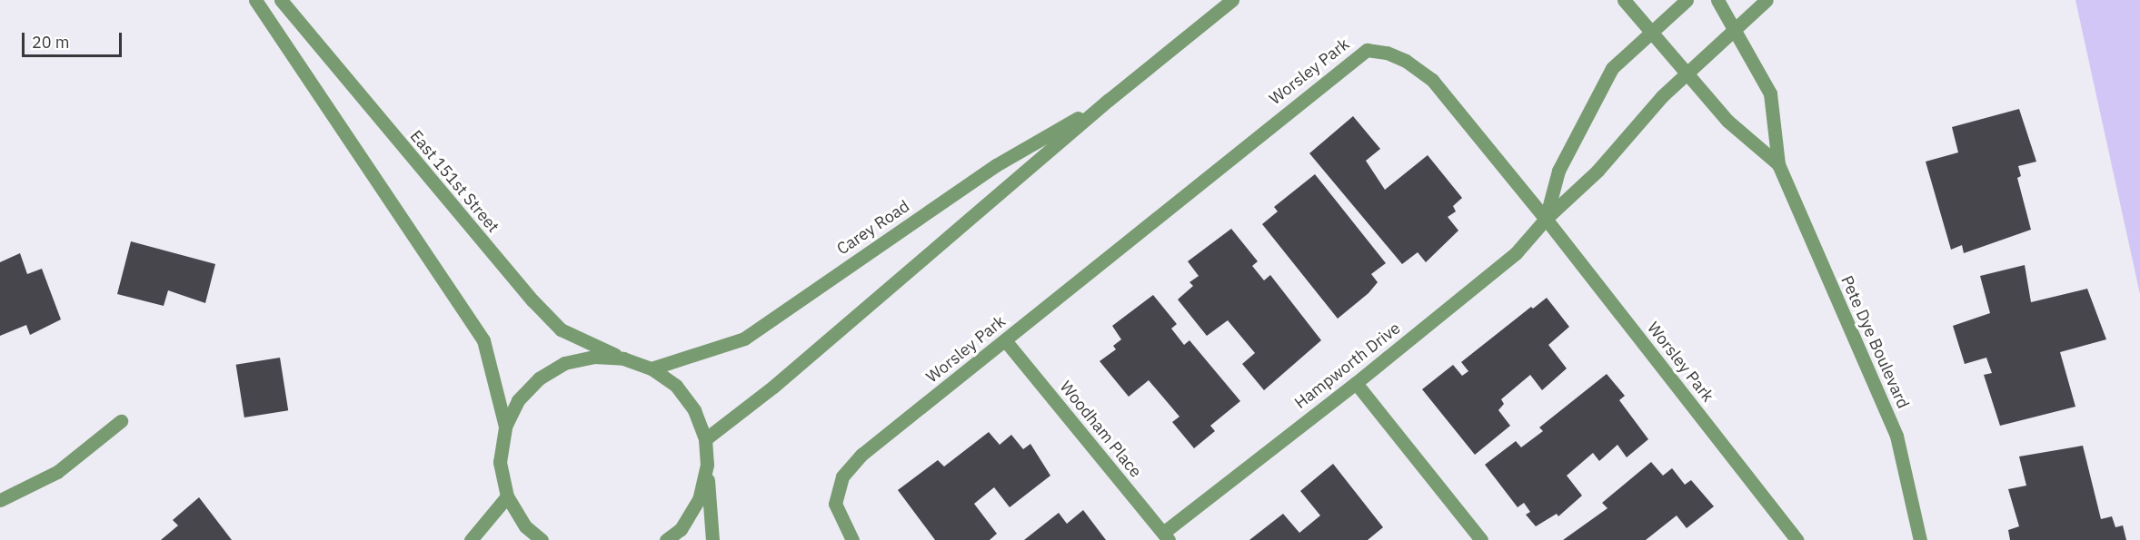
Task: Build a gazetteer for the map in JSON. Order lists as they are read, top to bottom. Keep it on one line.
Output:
{"streets":{"street":["Worsley Park","East 151st Street","Carey Road","Pete Dye Boulevard","Hampworth Drive","Woodham Place"]},"crossings":[["Worsley Park","Hampworth Drive"],["Worsley Park","Woodham Place"],["Pete Dye Boulevard","Hampworth Drive"],["Hampworth Drive","Woodham Place"]],"scale_bar":"20 m"}
